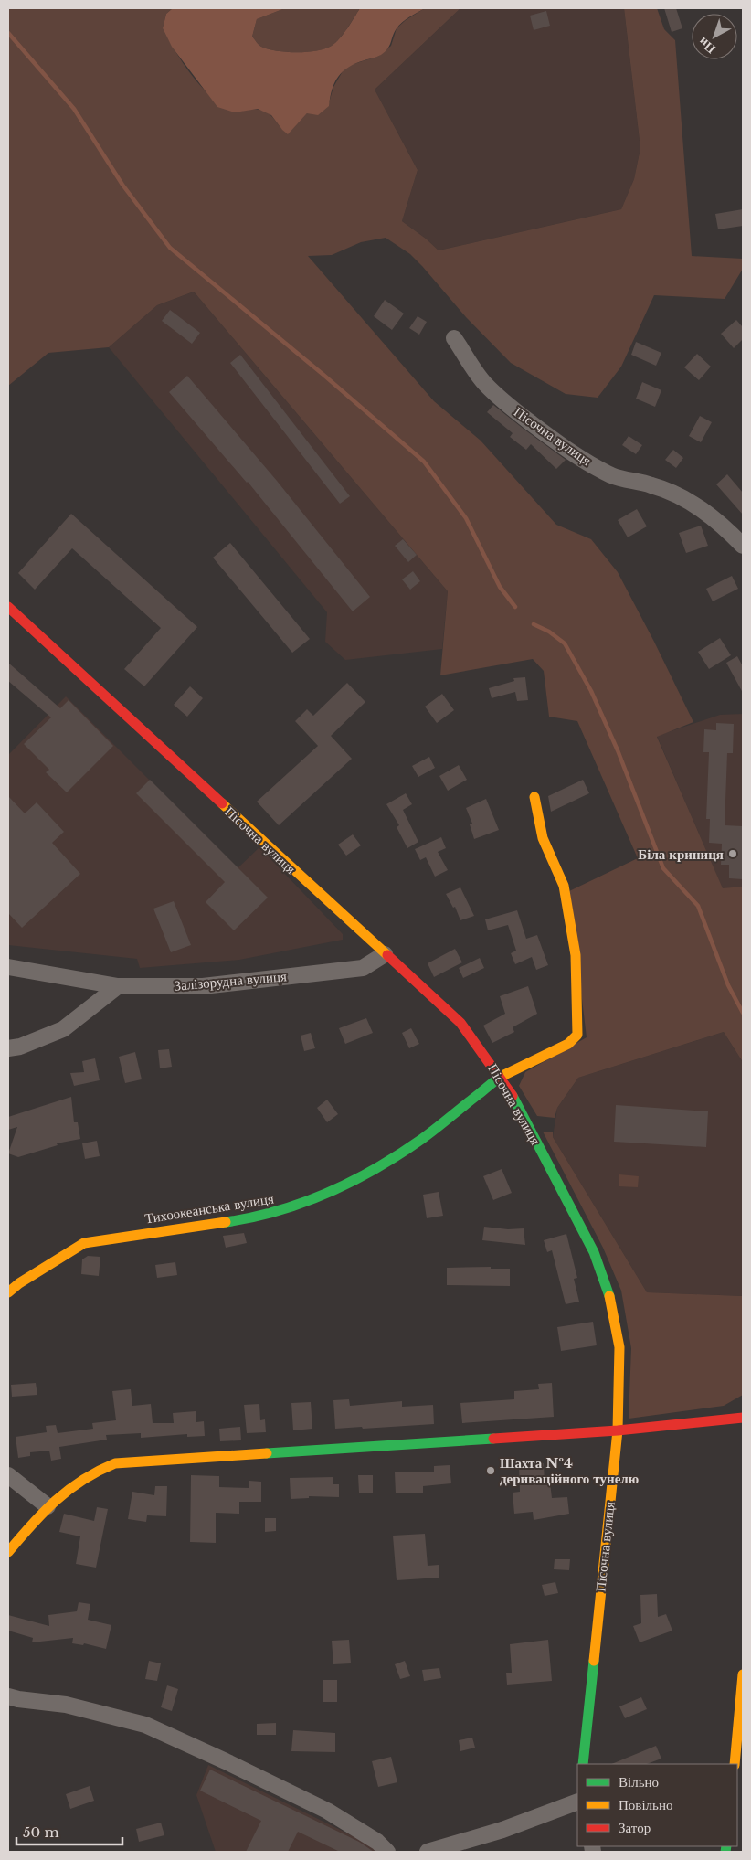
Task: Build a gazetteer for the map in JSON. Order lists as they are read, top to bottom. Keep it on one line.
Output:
{"streets":{"street":["Пісочна вулиця","Залізорудна вулиця","Тихоокеанська вулиця"]},"crossings":[["Пісочна вулиця","Залізорудна вулиця"],["Пісочна вулиця","Тихоокеанська вулиця"]],"places":["Біла криниця","Шахта №4 дериваційного тунелю"],"legend":["Вільно","Повільно","Затор"],"scale_bar":"50 m","north":"bottom left"}
